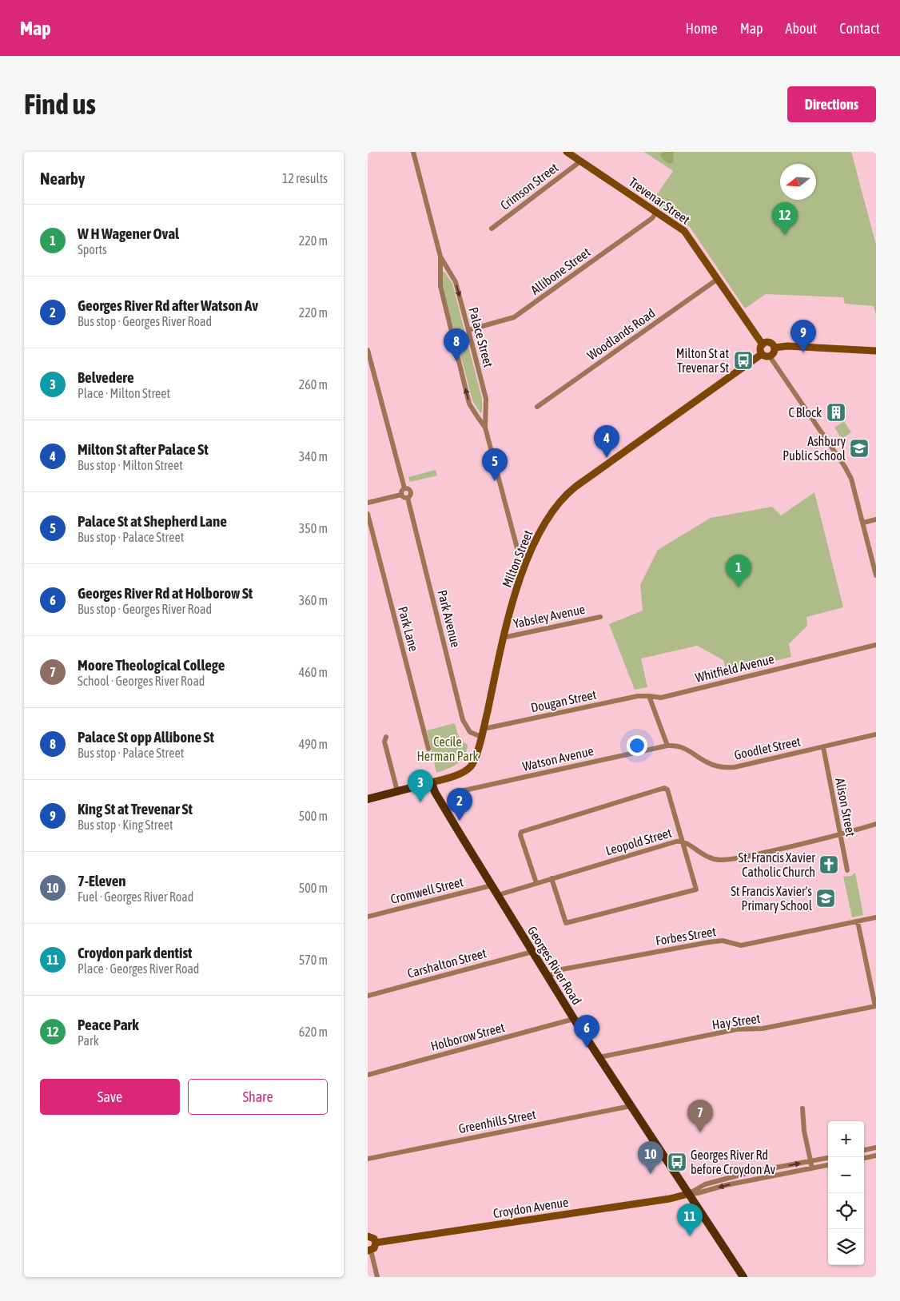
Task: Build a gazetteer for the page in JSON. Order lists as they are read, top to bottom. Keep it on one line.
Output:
{"streets":{"main road":["Trevenar Street","Milton Street","Georges River Road","Croydon Avenue"],"street":["Crimson Street","Allibone Street","Woodlands Road","Palace Street","Yabsley Avenue","Park Avenue","Park Lane","Whitfield Avenue","Dougan Street","Goodlet Street","Watson Avenue","Alison Street","Leopold Street","Cromwell Street","Forbes Street","Carshalton Street","Hay Street","Holborow Street","Greenhills Street"]},"crossings":[["Crimson Street","Trevenar Street"],["Trevenar Street","Allibone Street"],["Trevenar Street","Woodlands Road"],["Trevenar Street","Milton Street"],["Allibone Street","Palace Street"],["Palace Street","Milton Street"],["Milton Street","Yabsley Avenue"],["Milton Street","Park Avenue"],["Milton Street","Dougan Street"],["Milton Street","Georges River Road"],["Whitfield Avenue","Dougan Street"],["Goodlet Street","Watson Avenue"],["Goodlet Street","Alison Street"],["Alison Street","Leopold Street"],["Leopold Street","Georges River Road"],["Cromwell Street","Georges River Road"],["Forbes Street","Georges River Road"],["Carshalton Street","Georges River Road"],["Georges River Road","Hay Street"],["Georges River Road","Holborow Street"],["Georges River Road","Greenhills Street"],["Georges River Road","Croydon Avenue"]],"parks":["Cecile Herman Park"],"places":{"bus stop":["Milton St at Trevenar St","Georges River Rd before Croydon Av"],"building":["C Block"],"school or university":["Ashbury Public School","St Francis Xavier's Primary School"],"church":["St. Francis Xavier Catholic Church"]},"north":"left","page":{"header":"Map","nav":["Home","Map","About","Contact"],"buttons":["Directions",["Save","Share"]],"title":"Find us","heading":["Nearby","12 results"],"pins":["12","9","8","4","5","1","3","2","6","7","10","11"],"list":[{"mark":"1","name":"W H Wagener Oval","note":"Sports","value":"220 m"},{"mark":"2","name":"Georges River Rd after Watson Av","note":"Bus stop · Georges River Road","value":"220 m"},{"mark":"3","name":"Belvedere","note":"Place · Milton Street","value":"260 m"},{"mark":"4","name":"Milton St after Palace St","note":"Bus stop · Milton Street","value":"340 m"},{"mark":"5","name":"Palace St at Shepherd Lane","note":"Bus stop · Palace Street","value":"350 m"},{"mark":"6","name":"Georges River Rd at Holborow St","note":"Bus stop · Georges River Road","value":"360 m"},{"mark":"7","name":"Moore Theological College","note":"School · Georges River Road","value":"460 m"},{"mark":"8","name":"Palace St opp Allibone St","note":"Bus stop · Palace Street","value":"490 m"},{"mark":"9","name":"King St at Trevenar St","note":"Bus stop · King Street","value":"500 m"},{"mark":"10","name":"7-Eleven","note":"Fuel · Georges River Road","value":"500 m"},{"mark":"11","name":"Croydon park dentist","note":"Place · Georges River Road","value":"570 m"},{"mark":"12","name":"Peace Park","note":"Park","value":"620 m"}],"map_buttons":["+","−"]}}
